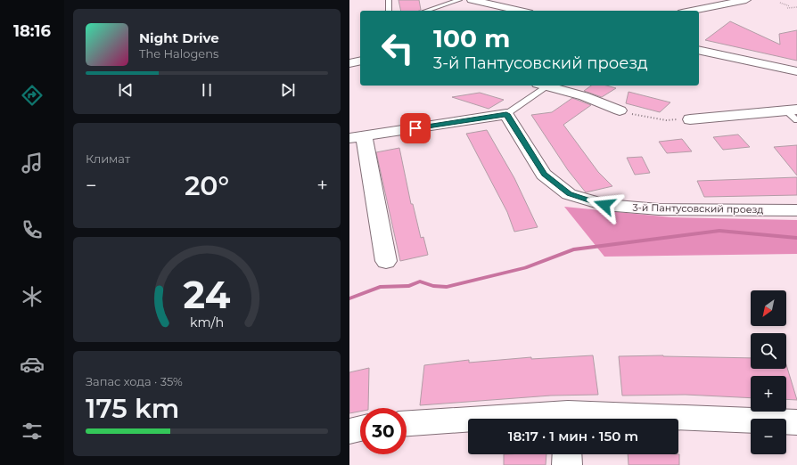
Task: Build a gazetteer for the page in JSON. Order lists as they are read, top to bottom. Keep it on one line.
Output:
{"streets":{"street":["3-й Пантусовский проезд"]},"north":"bottom left","page":{"tabs":"18:16","turn":["100 m","3-й Пантусовский проезд"],"song":["Night Drive","The Halogens"],"tile":["Климат",["Запас хода · 35%","175 km"]],"heat":["−","20°","+"],"map_buttons":["+","−"],"limit":"30","trip":"18:17 · 1 мин · 150 m","gauge":["24","km/h"]}}
